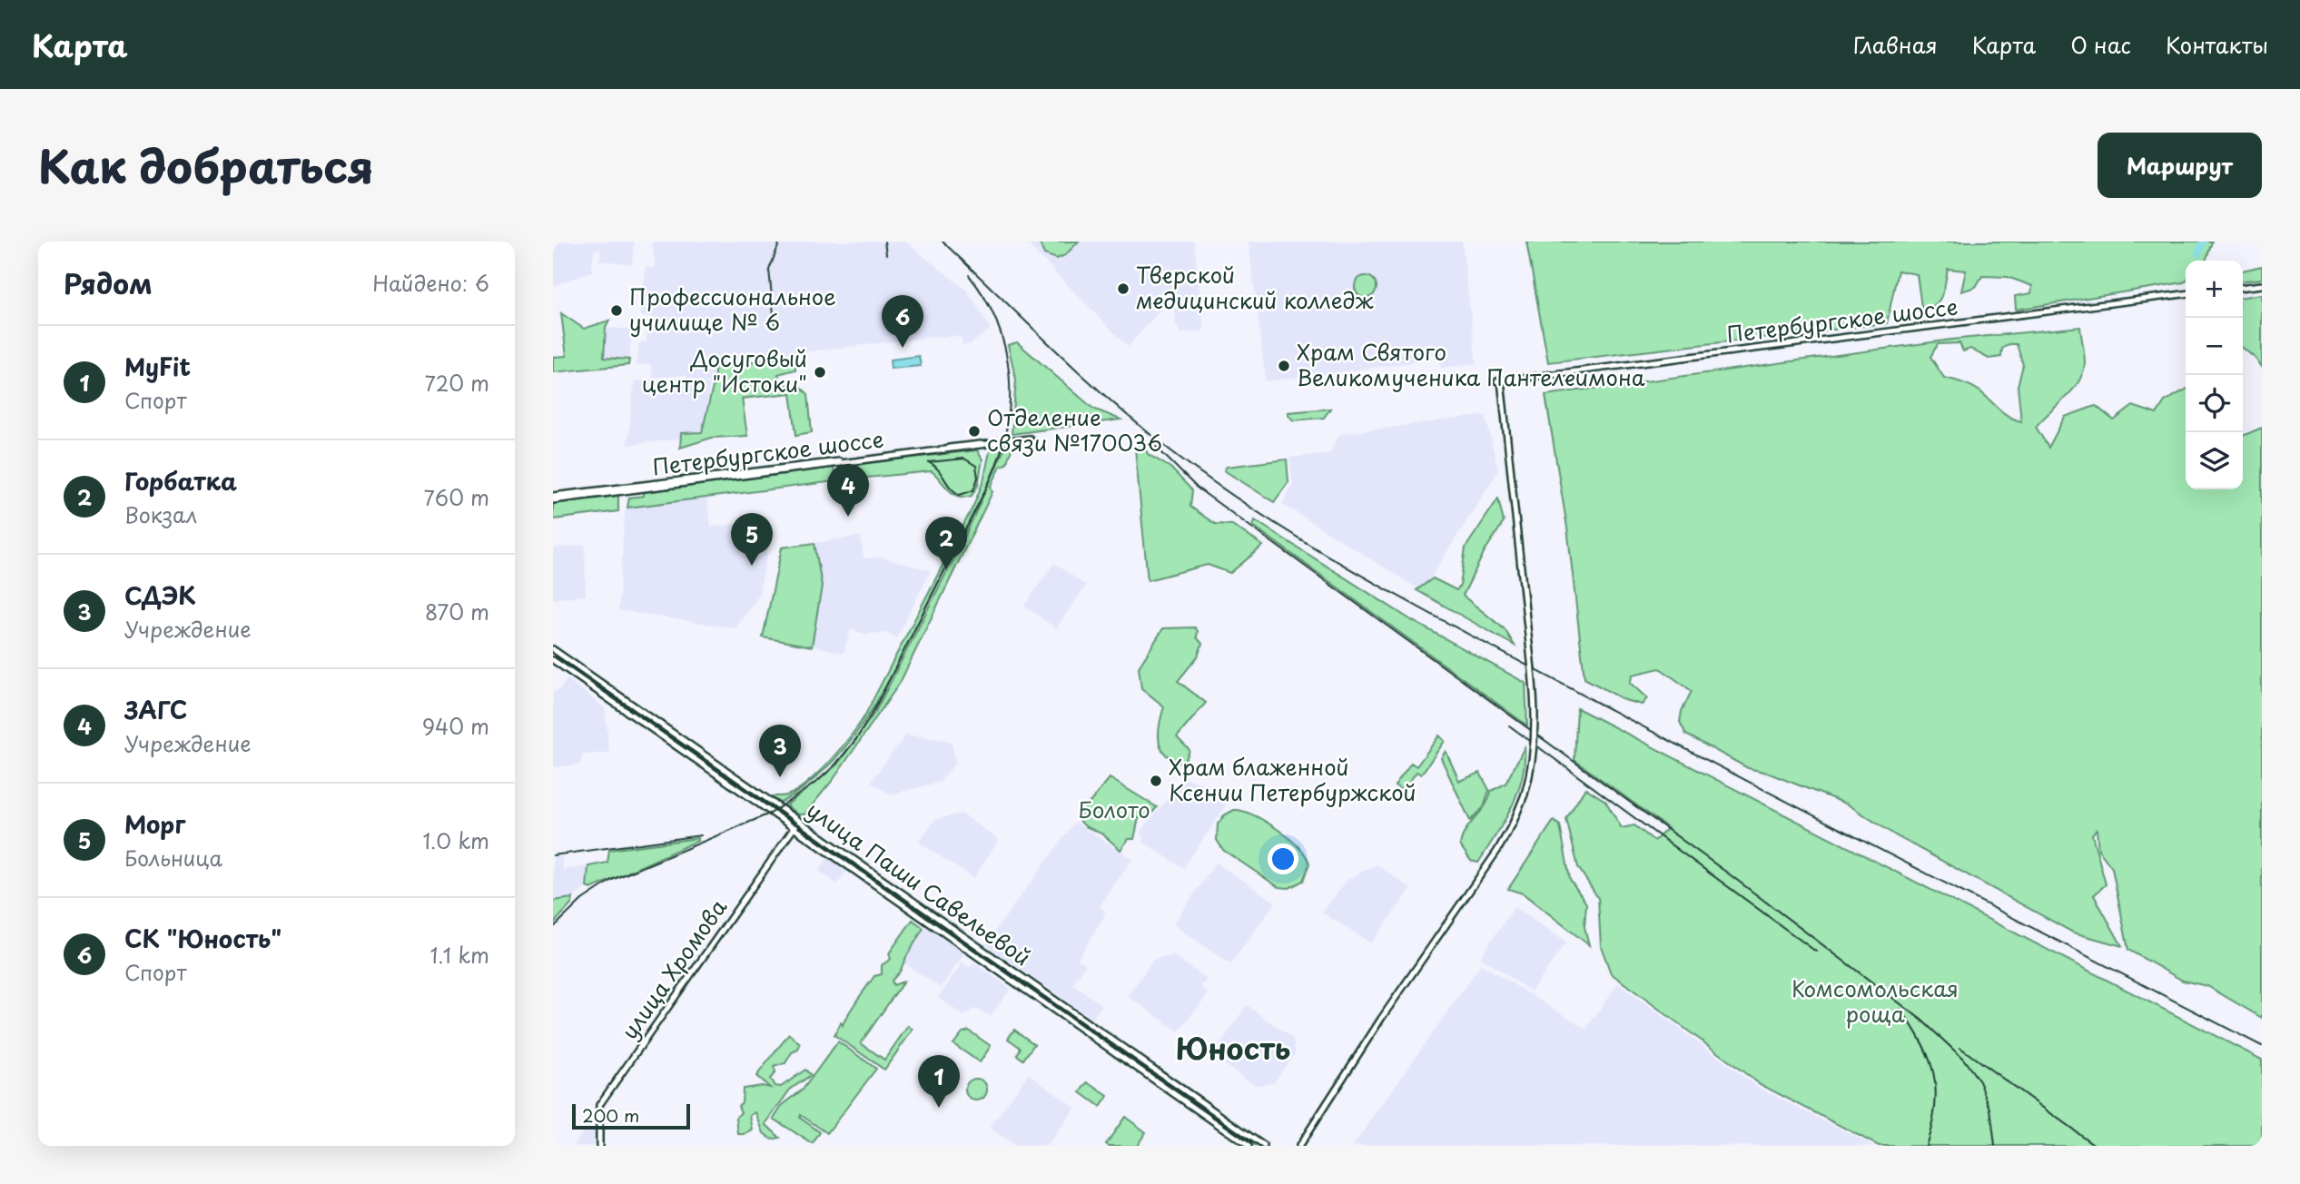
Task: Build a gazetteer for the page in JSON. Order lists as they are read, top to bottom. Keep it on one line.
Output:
{"streets":{"main road":["Петербургское шоссе","улица Паши Савельевой","улица Хромова"]},"crossings":[["улица Паши Савельевой","улица Хромова"]],"districts":["Юность"],"parks":["Болото","Комсомольская роща"],"places":["Тверской медицинский колледж","Профессиональное училище № 6","Храм Святого Великомученика Пантелеимона","Досуговый центр \"Истоки\"","Отделение связи №170036","Храм блаженной Ксении Петербуржской"],"scale_bar":"200 m","page":{"header":"Карта","nav":["Главная","Карта","О нас","Контакты"],"title":"Как добраться","buttons":"Маршрут","heading":["Рядом","Найдено: 6"],"map_buttons":["+","−"],"pins":["6","4","5","2","3","1"],"list":[{"mark":"1","name":"MyFit","note":"Спорт","value":"720 m"},{"mark":"2","name":"Горбатка","note":"Вокзал","value":"760 m"},{"mark":"3","name":"СДЭК","note":"Учреждение","value":"870 m"},{"mark":"4","name":"ЗАГС","note":"Учреждение","value":"940 m"},{"mark":"5","name":"Морг","note":"Больница","value":"1.0 km"},{"mark":"6","name":"СК \"Юность\"","note":"Спорт","value":"1.1 km"}],"scale":"200 m"}}
